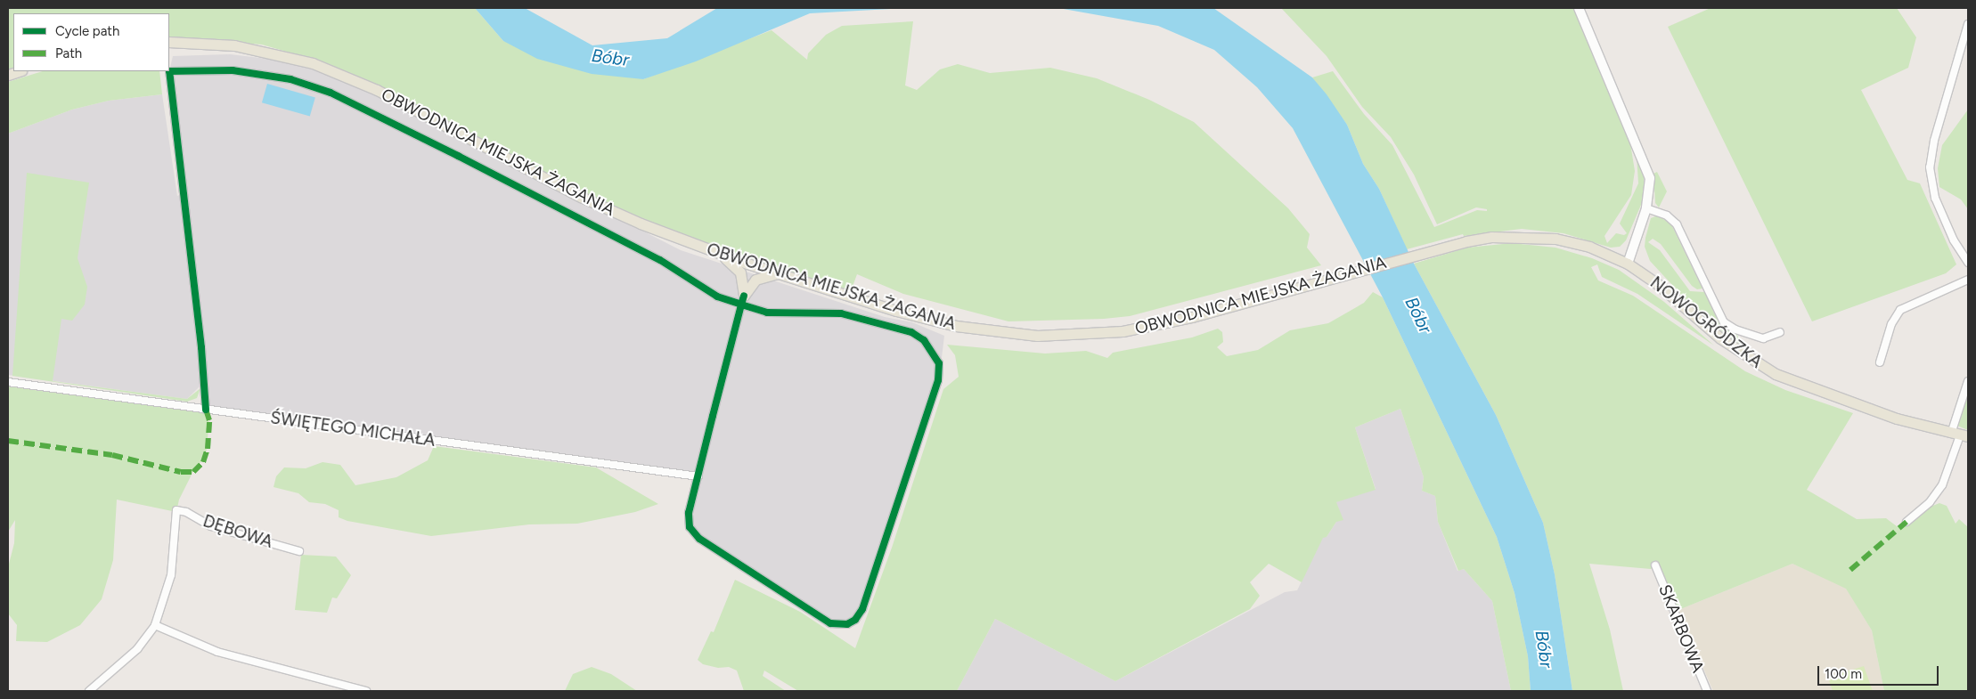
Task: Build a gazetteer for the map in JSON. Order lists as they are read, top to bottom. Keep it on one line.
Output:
{"streets":{"main road":["OBWODNICA MIEJSKA ŻAGANIA","NOWOGRÓDZKA"],"street":["ŚWIĘTEGO MICHAŁA","DĘBOWA","SKARBOWA"]},"crossings":[["OBWODNICA MIEJSKA ŻAGANIA","NOWOGRÓDZKA"]],"water":["Bóbr"],"legend":["Cycle path","Path"],"scale_bar":"100 m"}
